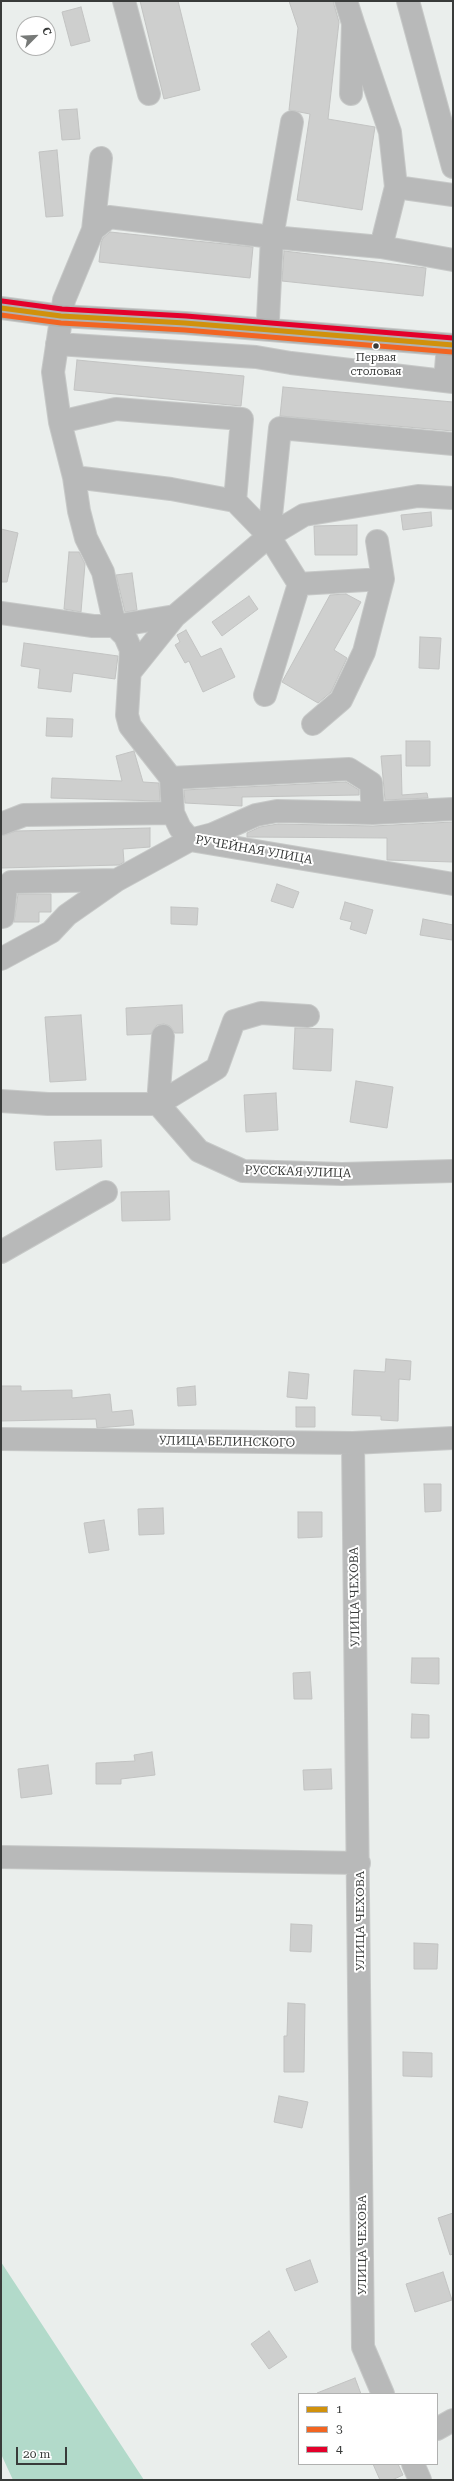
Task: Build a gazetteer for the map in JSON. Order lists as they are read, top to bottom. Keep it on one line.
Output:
{"streets":{"street":["РУЧЕЙНАЯ УЛИЦА","РУССКАЯ УЛИЦА","УЛИЦА БЕЛИНСКОГО","УЛИЦА ЧЕХОВА"]},"crossings":[["УЛИЦА БЕЛИНСКОГО","УЛИЦА ЧЕХОВА"]],"places":["Первая столовая"],"lines":["transit line 4","transit line 1","transit line 3"],"legend":["1","3","4"],"scale_bar":"20 m","north":"top right"}
